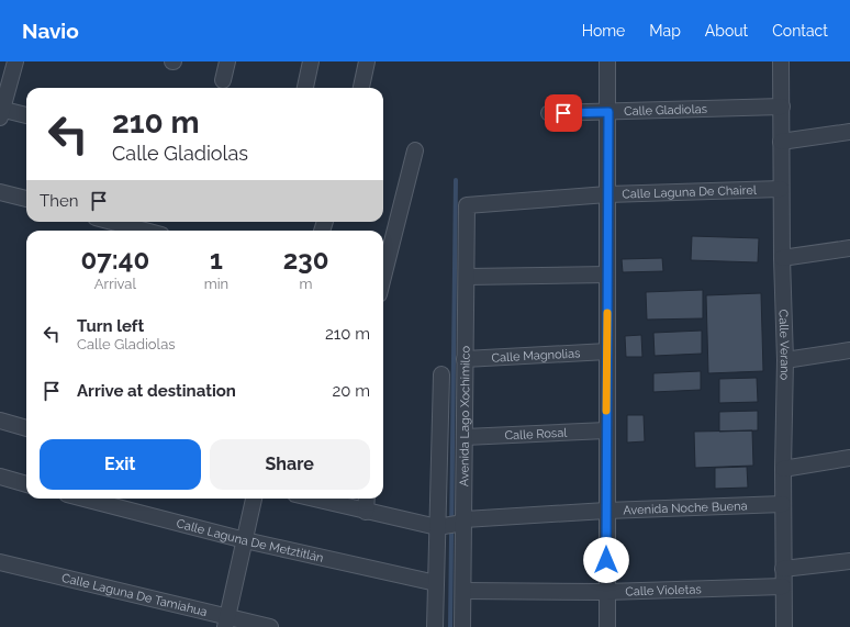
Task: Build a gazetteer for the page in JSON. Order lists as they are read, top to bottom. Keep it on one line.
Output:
{"streets":{"street":["Calle Gladiolas","Calle Laguna De Chairel","Calle Verano","Calle Magnolias","Avenida Lago Xochimilco","Calle Rosal","Avenida Noche Buena","Calle Laguna De Metztitlán","Calle Violetas","Calle Laguna De Tamiahua"]},"crossings":[["Calle Gladiolas","Calle Verano"],["Calle Laguna De Chairel","Calle Verano"],["Calle Laguna De Chairel","Avenida Lago Xochimilco"],["Calle Verano","Avenida Noche Buena"],["Calle Verano","Calle Violetas"],["Calle Magnolias","Avenida Lago Xochimilco"],["Avenida Lago Xochimilco","Calle Rosal"],["Avenida Lago Xochimilco","Avenida Noche Buena"],["Avenida Lago Xochimilco","Calle Laguna De Metztitlán"],["Avenida Lago Xochimilco","Calle Violetas"]],"page":{"header":"Navio","nav":["Home","Map","About","Contact"],"turn":["210 m","Calle Gladiolas"],"then":"Then","eta":["07:40","Arrival","1","min","230","m"],"list":[{"name":"Turn left","note":"Calle Gladiolas","value":"210 m"},{"name":"Arrive at destination","value":"20 m"}],"buttons":["Exit","Share"]}}
